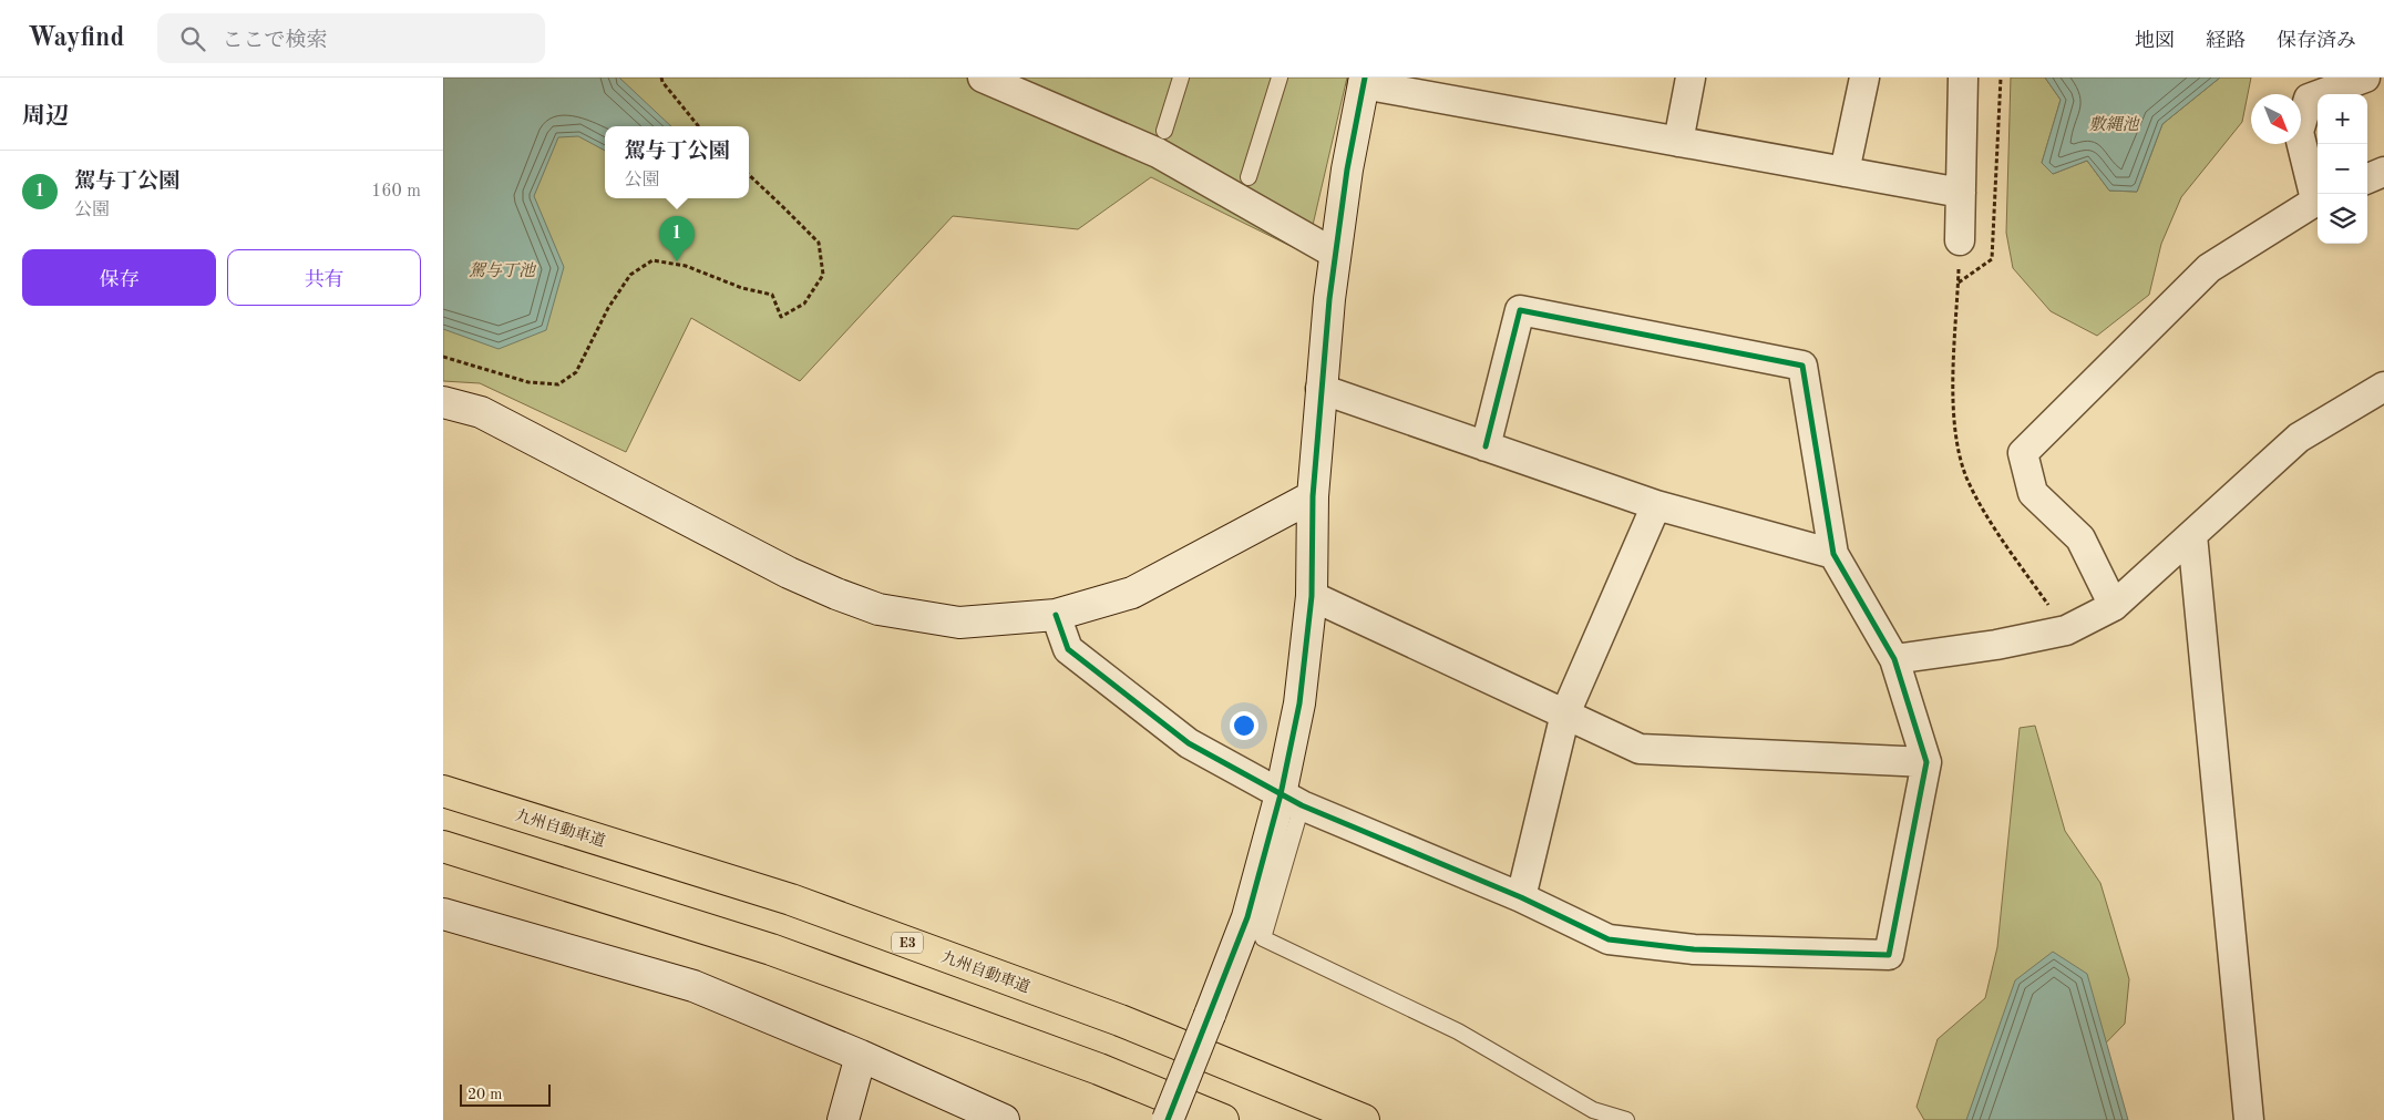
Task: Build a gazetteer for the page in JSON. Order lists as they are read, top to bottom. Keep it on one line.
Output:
{"streets":{"highway":["九州自動車道","E3"]},"water":["敷縄池","駕与丁池"],"scale_bar":"20 m","north":"bottom right","page":{"header":"Wayfind","search":"ここで検索","nav":["地図","経路","保存済み"],"heading":"周辺","map_buttons":["+","−"],"popup":["駕与丁公園","公園"],"list":[{"mark":"1","name":"駕与丁公園","note":"公園","value":"160 m"}],"pins":"1","buttons":["保存","共有"],"scale":"20 m"}}
